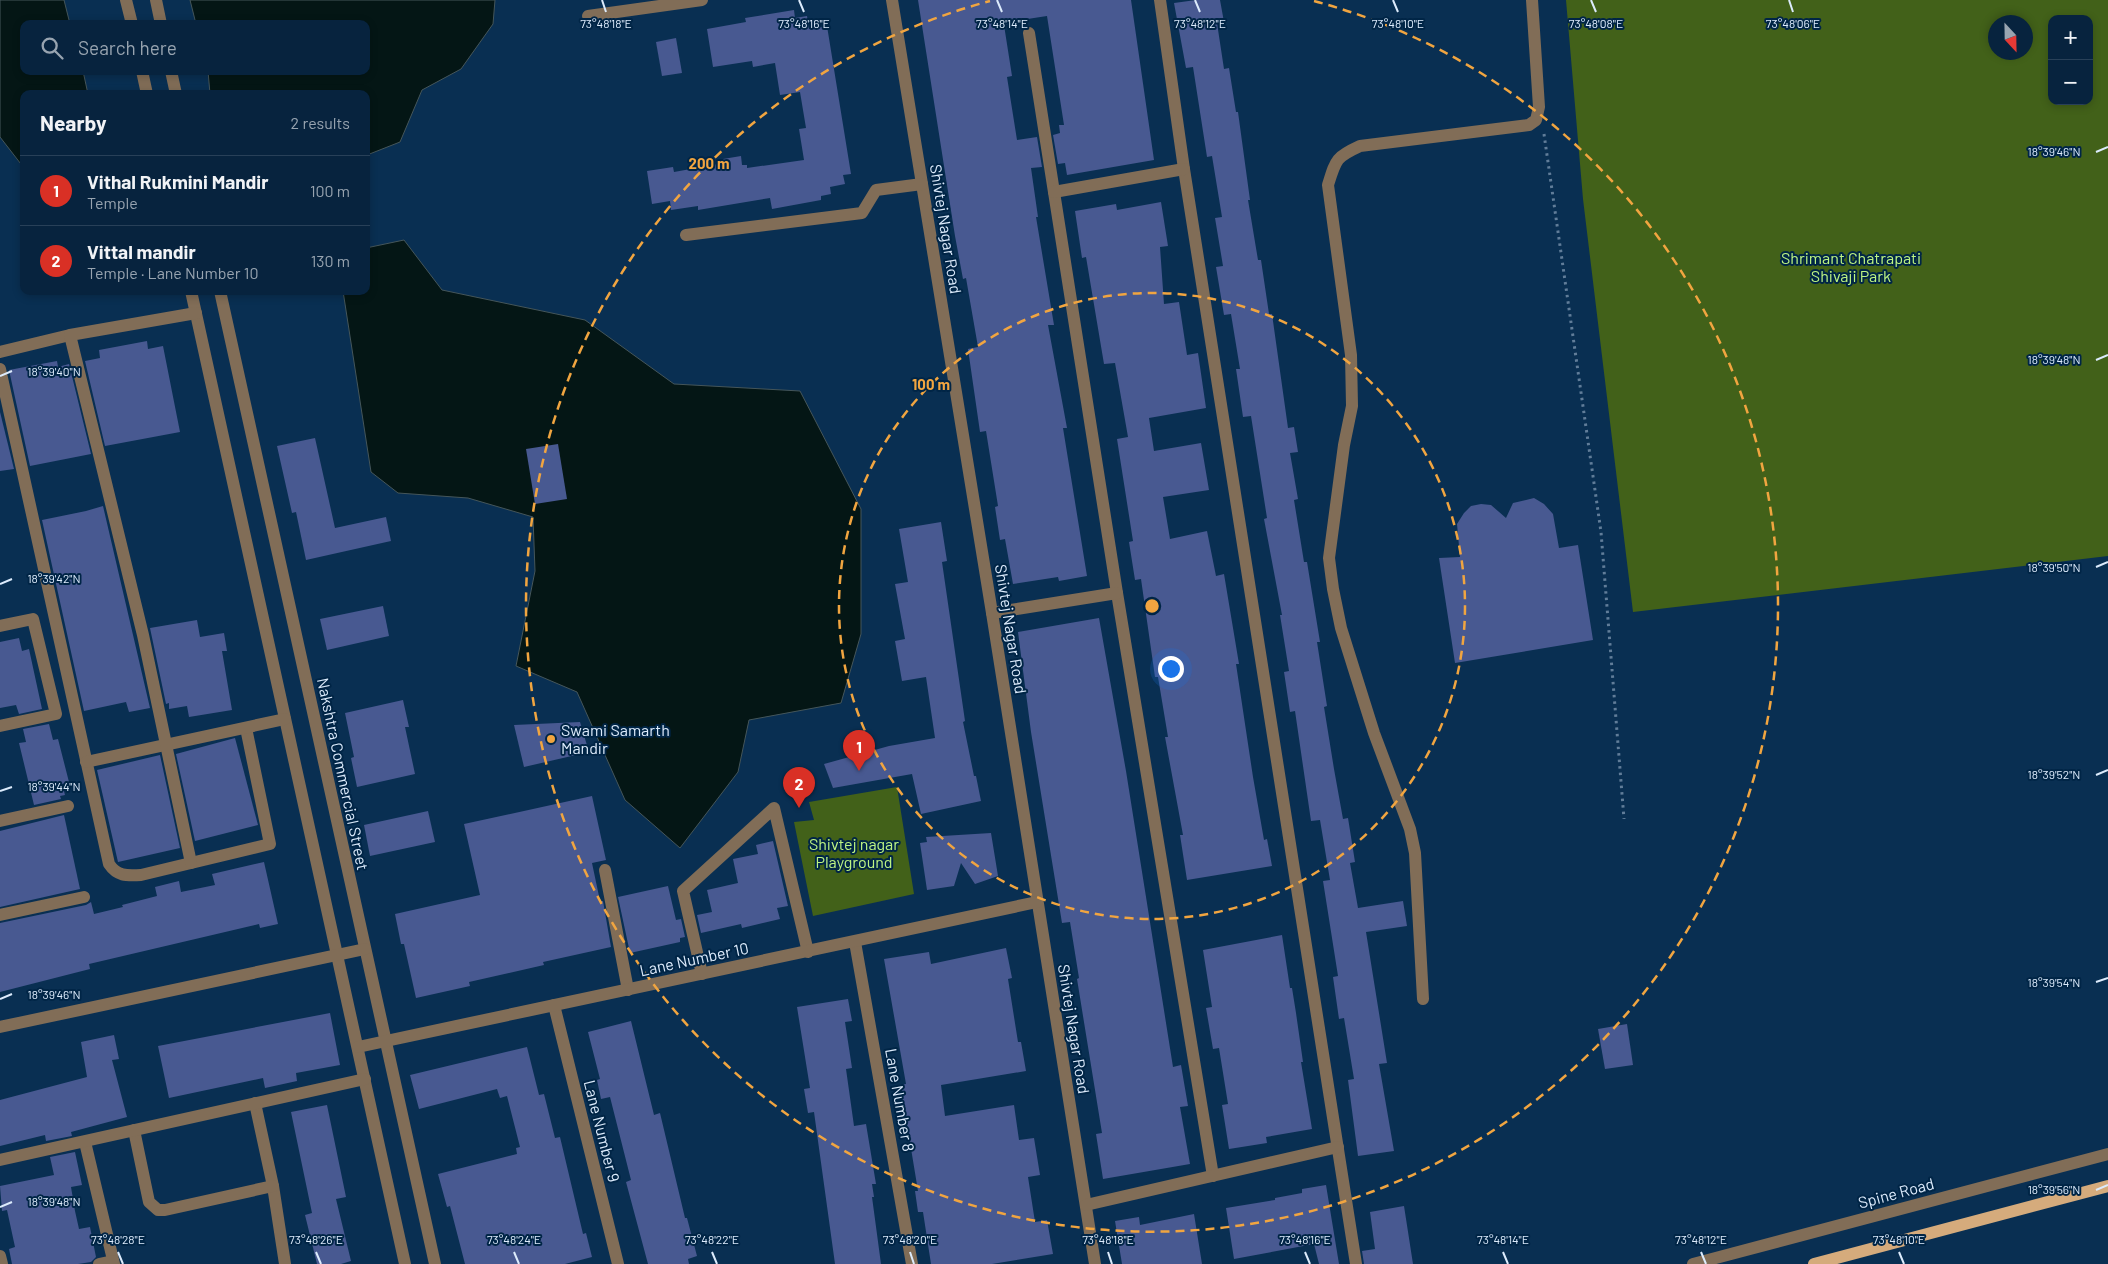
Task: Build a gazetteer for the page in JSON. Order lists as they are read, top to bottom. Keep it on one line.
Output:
{"streets":{"street":["Shivtej Nagar Road","Nakshtra Commercial Street","Lane Number 10","Lane Number 8","Lane Number 9","Spine Road"]},"crossings":[["Shivtej Nagar Road","Lane Number 10"],["Nakshtra Commercial Street","Lane Number 10"],["Lane Number 10","Lane Number 8"],["Lane Number 10","Lane Number 9"]],"parks":["Shrimant Chatrapati Shivaji Park","Shivtej nagar Playground"],"places":["Swami Samarth Mandir"],"north":"bottom","page":{"map_buttons":["+","−"],"search":"Search here","heading":["Nearby","2 results"],"list":[{"mark":"1","name":"Vithal Rukmini Mandir","note":"Temple","value":"100 m"},{"mark":"2","name":"Vittal mandir","note":"Temple · Lane Number 10","value":"130 m"}],"pins":["1","2"]},"coordinates":["73°48'18\"E","73°48'16\"E","73°48'14\"E","73°48'12\"E","73°48'10\"E","73°48'08\"E","73°48'06\"E","18°39'46\"N","18°39'48\"N","18°39'40\"N","18°39'50\"N","18°39'42\"N","18°39'52\"N","18°39'44\"N","18°39'54\"N","18°39'56\"N","73°48'28\"E","73°48'26\"E","73°48'24\"E","73°48'22\"E","73°48'20\"E"],"rings":["200 m","100 m"]}
